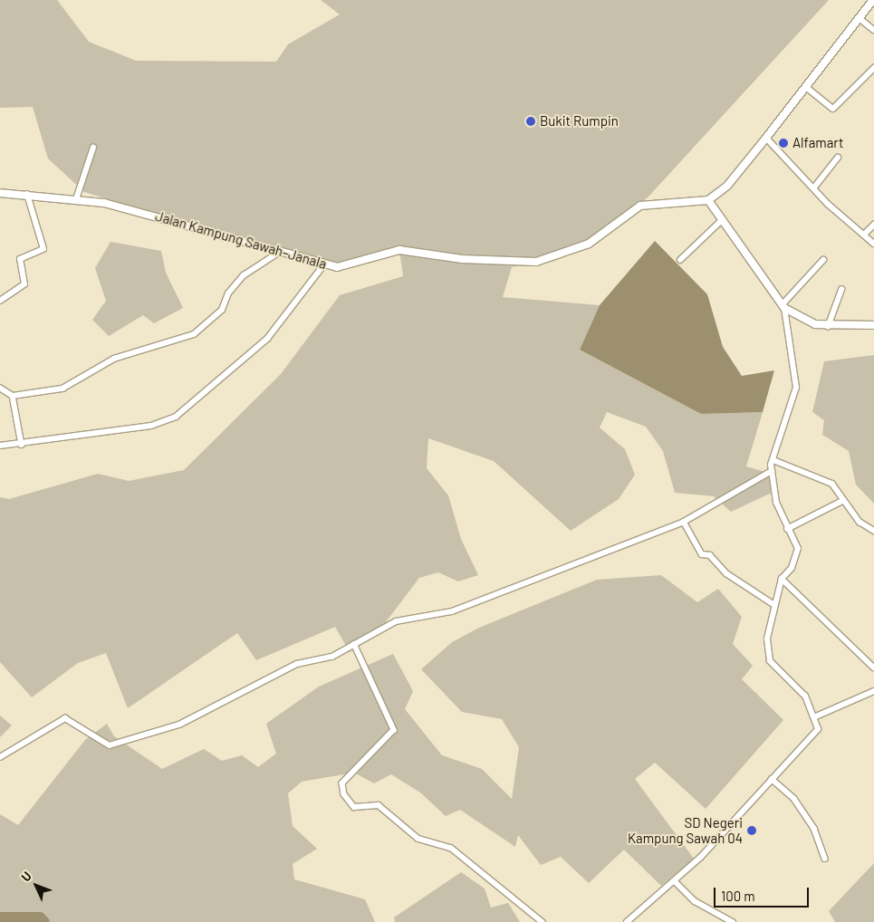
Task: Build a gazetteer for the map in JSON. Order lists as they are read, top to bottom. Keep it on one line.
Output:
{"streets":{"main road":["Jalan Kampung Sawah–Janala"]},"places":["Bukit Rumpin","Alfamart","SD Negeri Kampung Sawah 04"],"scale_bar":"100 m","north":"top left"}
